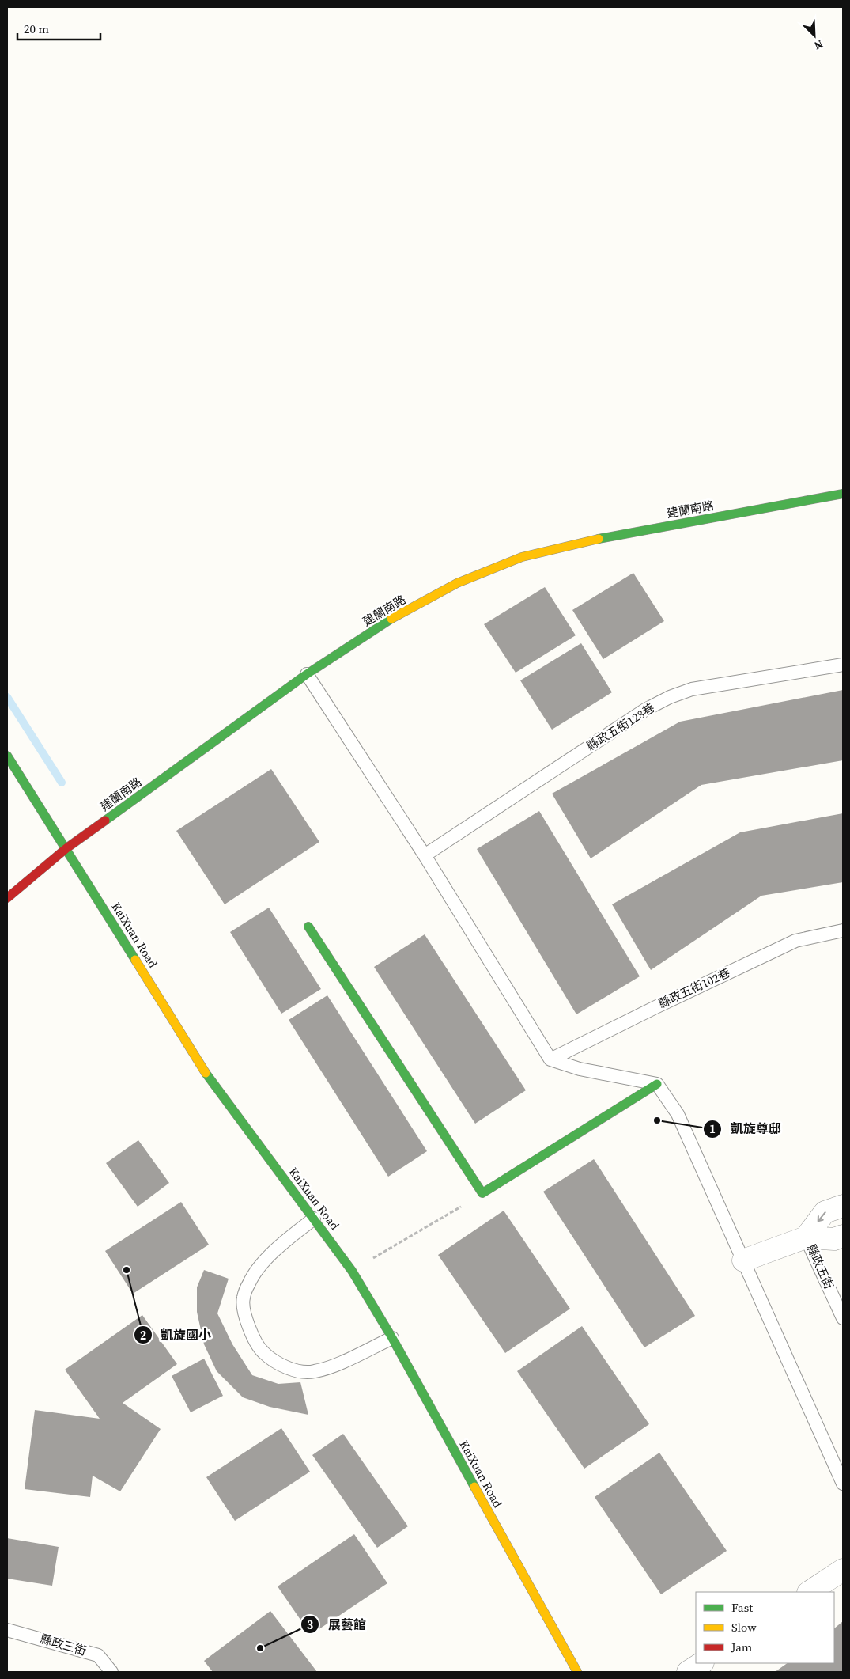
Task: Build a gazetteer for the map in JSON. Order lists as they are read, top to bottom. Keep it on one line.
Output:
{"streets":{"street":["建蘭南路","KaiXuan Road"],"lane":["縣政五街128巷","縣政五街102巷","縣政五街","縣政三街"]},"crossings":[["建蘭南路","KaiXuan Road"]],"places":["凱旋尊邸","凱旋國小","展藝館"],"legend":["Fast","Slow","Jam"],"scale_bar":"20 m","north":"bottom right"}
